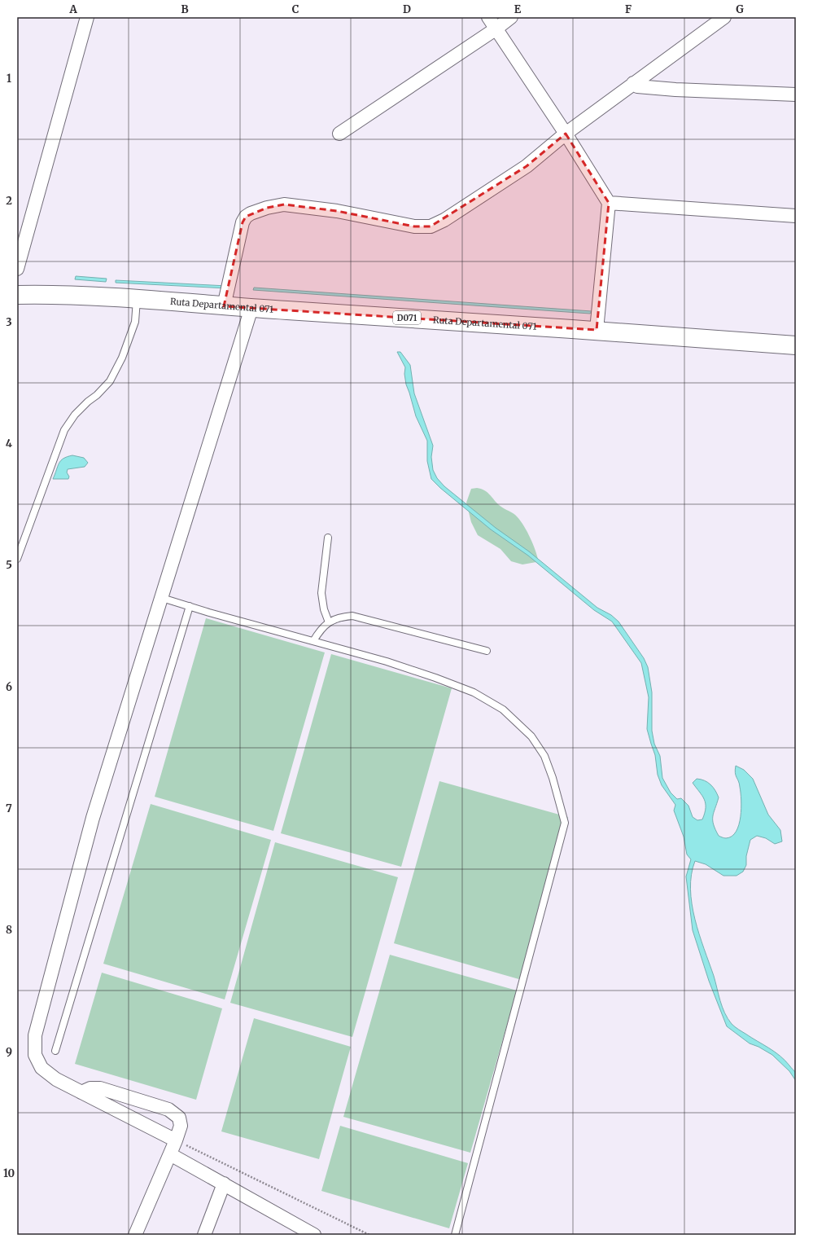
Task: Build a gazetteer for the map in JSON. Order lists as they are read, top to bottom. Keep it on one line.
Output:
{"streets":{"main road":["Ruta Departamental 071","D071"]},"grid":{"columns":["A","B","C","D","E","F","G"],"rows":["1","2","3","4","5","6","7","8","9","10"]}}
